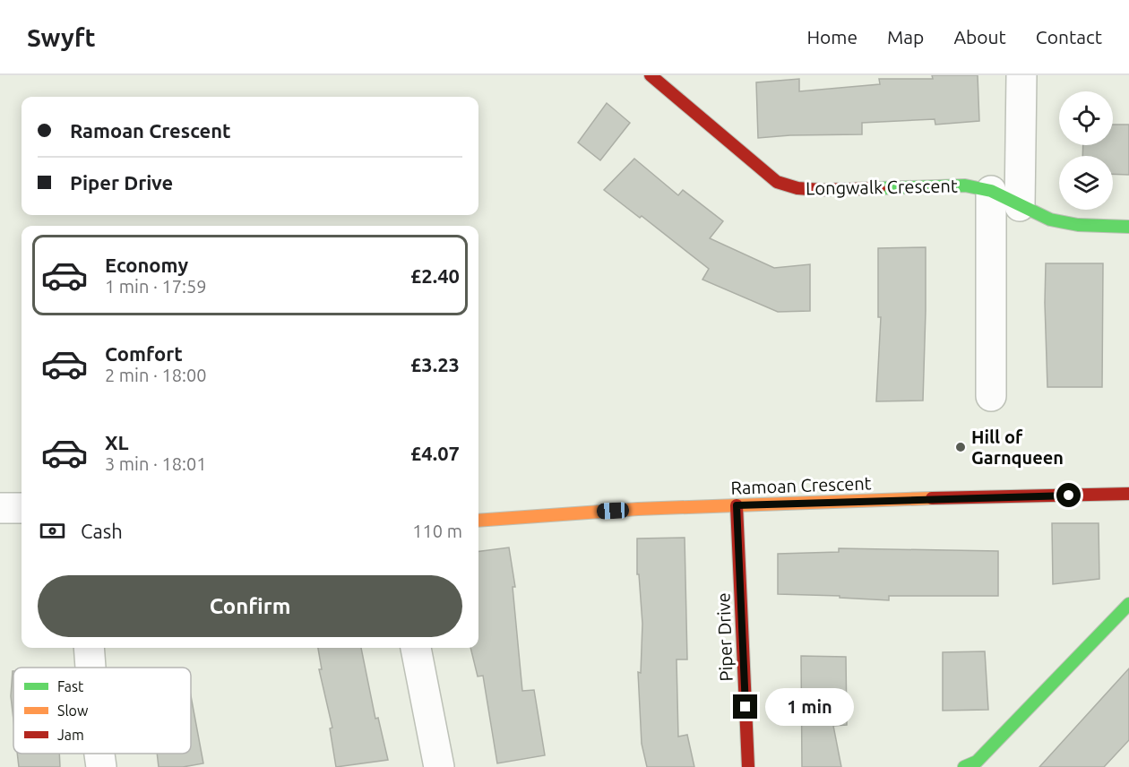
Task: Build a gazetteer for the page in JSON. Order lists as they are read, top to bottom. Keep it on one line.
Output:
{"streets":{"street":["Longwalk Crescent","Ramoan Crescent","Piper Drive"]},"crossings":[["Ramoan Crescent","Piper Drive"]],"places":["Hill of Garnqueen"],"legend":["Fast","Slow","Jam"],"page":{"header":"Swyft","nav":["Home","Map","About","Contact"],"banner":["Ramoan Crescent","Piper Drive"],"list":[{"name":"Economy","note":"1 min · 17:59","value":"£2.40"},{"name":"Comfort","note":"2 min · 18:00","value":"£3.23"},{"name":"XL","note":"3 min · 18:01","value":"£4.07"}],"pay":["Cash","110 m"],"buttons":"Confirm","bubble":"1 min"}}
